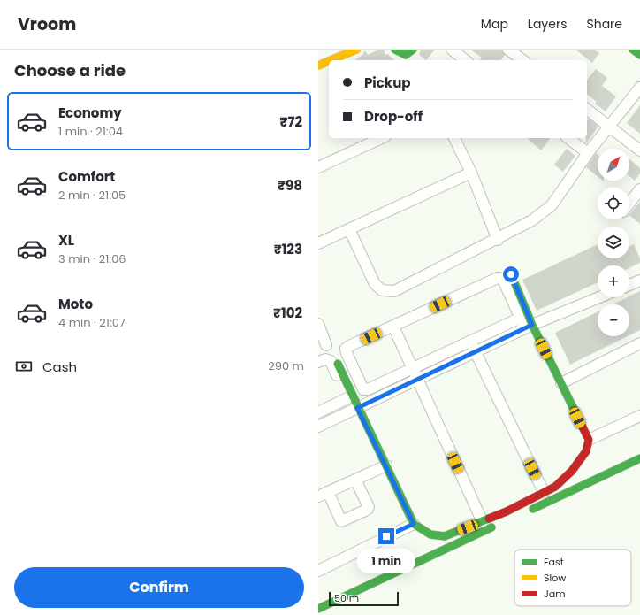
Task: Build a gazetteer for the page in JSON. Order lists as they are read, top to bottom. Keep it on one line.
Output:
{"legend":["Fast","Slow","Jam"],"scale_bar":"50 m","north":"top right","page":{"header":"Vroom","nav":["Map","Layers","Share"],"heading":"Choose a ride","banner":["Pickup","Drop-off"],"list":[{"name":"Economy","note":"1 min · 21:04","value":"₹72"},{"name":"Comfort","note":"2 min · 21:05","value":"₹98"},{"name":"XL","note":"3 min · 21:06","value":"₹123"},{"name":"Moto","note":"4 min · 21:07","value":"₹102"}],"map_buttons":["+","−"],"pay":["Cash","290 m"],"bubble":"1 min","buttons":"Confirm","scale":"50 m"}}
